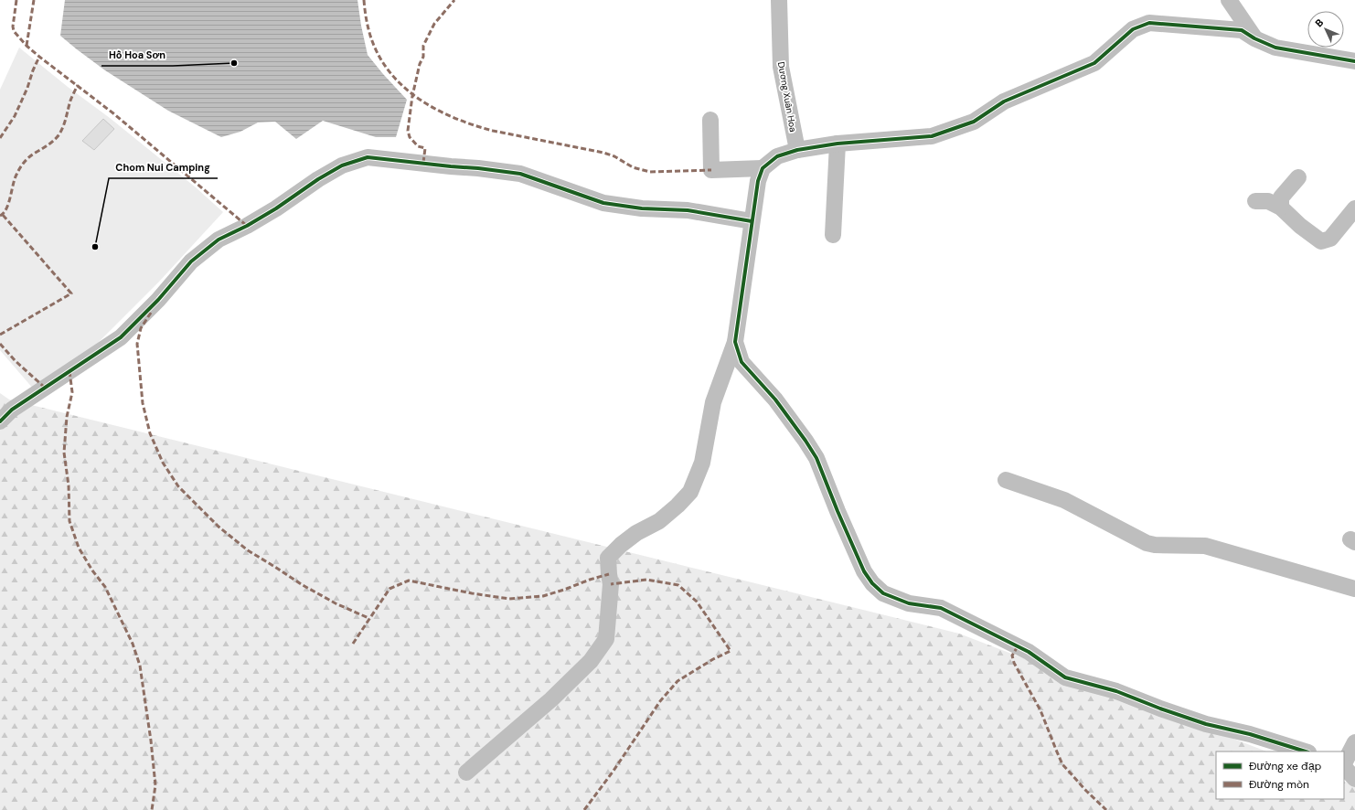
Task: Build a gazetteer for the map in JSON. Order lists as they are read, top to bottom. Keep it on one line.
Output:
{"streets":{"street":["Dương Xuân Hoa"]},"places":["Hồ Hoa Sơn","Chom Nui Camping"],"legend":["Đường xe đạp","Đường mòn"],"north":"top left"}
